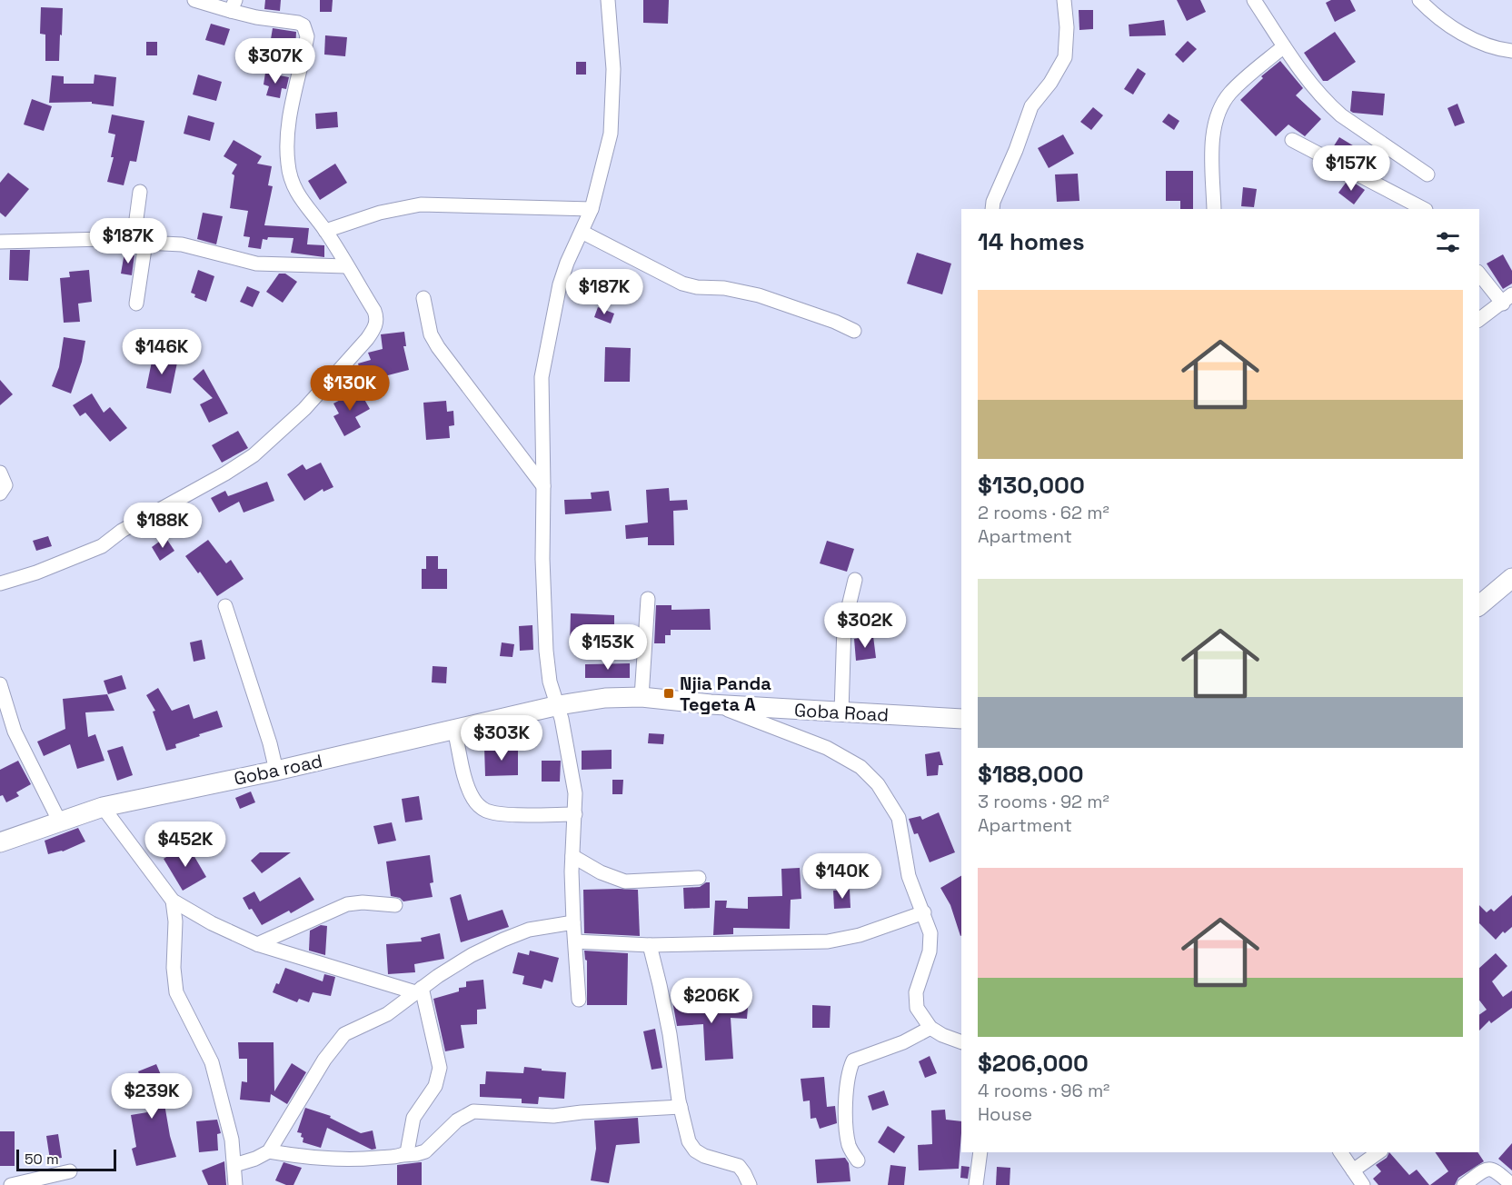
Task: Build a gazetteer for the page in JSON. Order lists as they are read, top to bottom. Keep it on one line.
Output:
{"streets":{"main road":["Goba Road","Goba road"]},"crossings":[["Goba Road","Goba road"]],"places":{"transit":["Njia Panda Tegeta A"]},"scale_bar":"50 m","page":{"price":["$307K","$157K","$187K","$187K","$146K","$130K","$188K","$302K","$153K","$303K","$452K","$140K","$206K","$239K"],"heading":"14 homes","list":[{"name":"$130,000","note":"2 rooms · 62 m² · Apartment"},{"name":"$188,000","note":"3 rooms · 92 m² · Apartment"},{"name":"$206,000","note":"4 rooms · 96 m² · House"}],"scale":"50 m"}}
